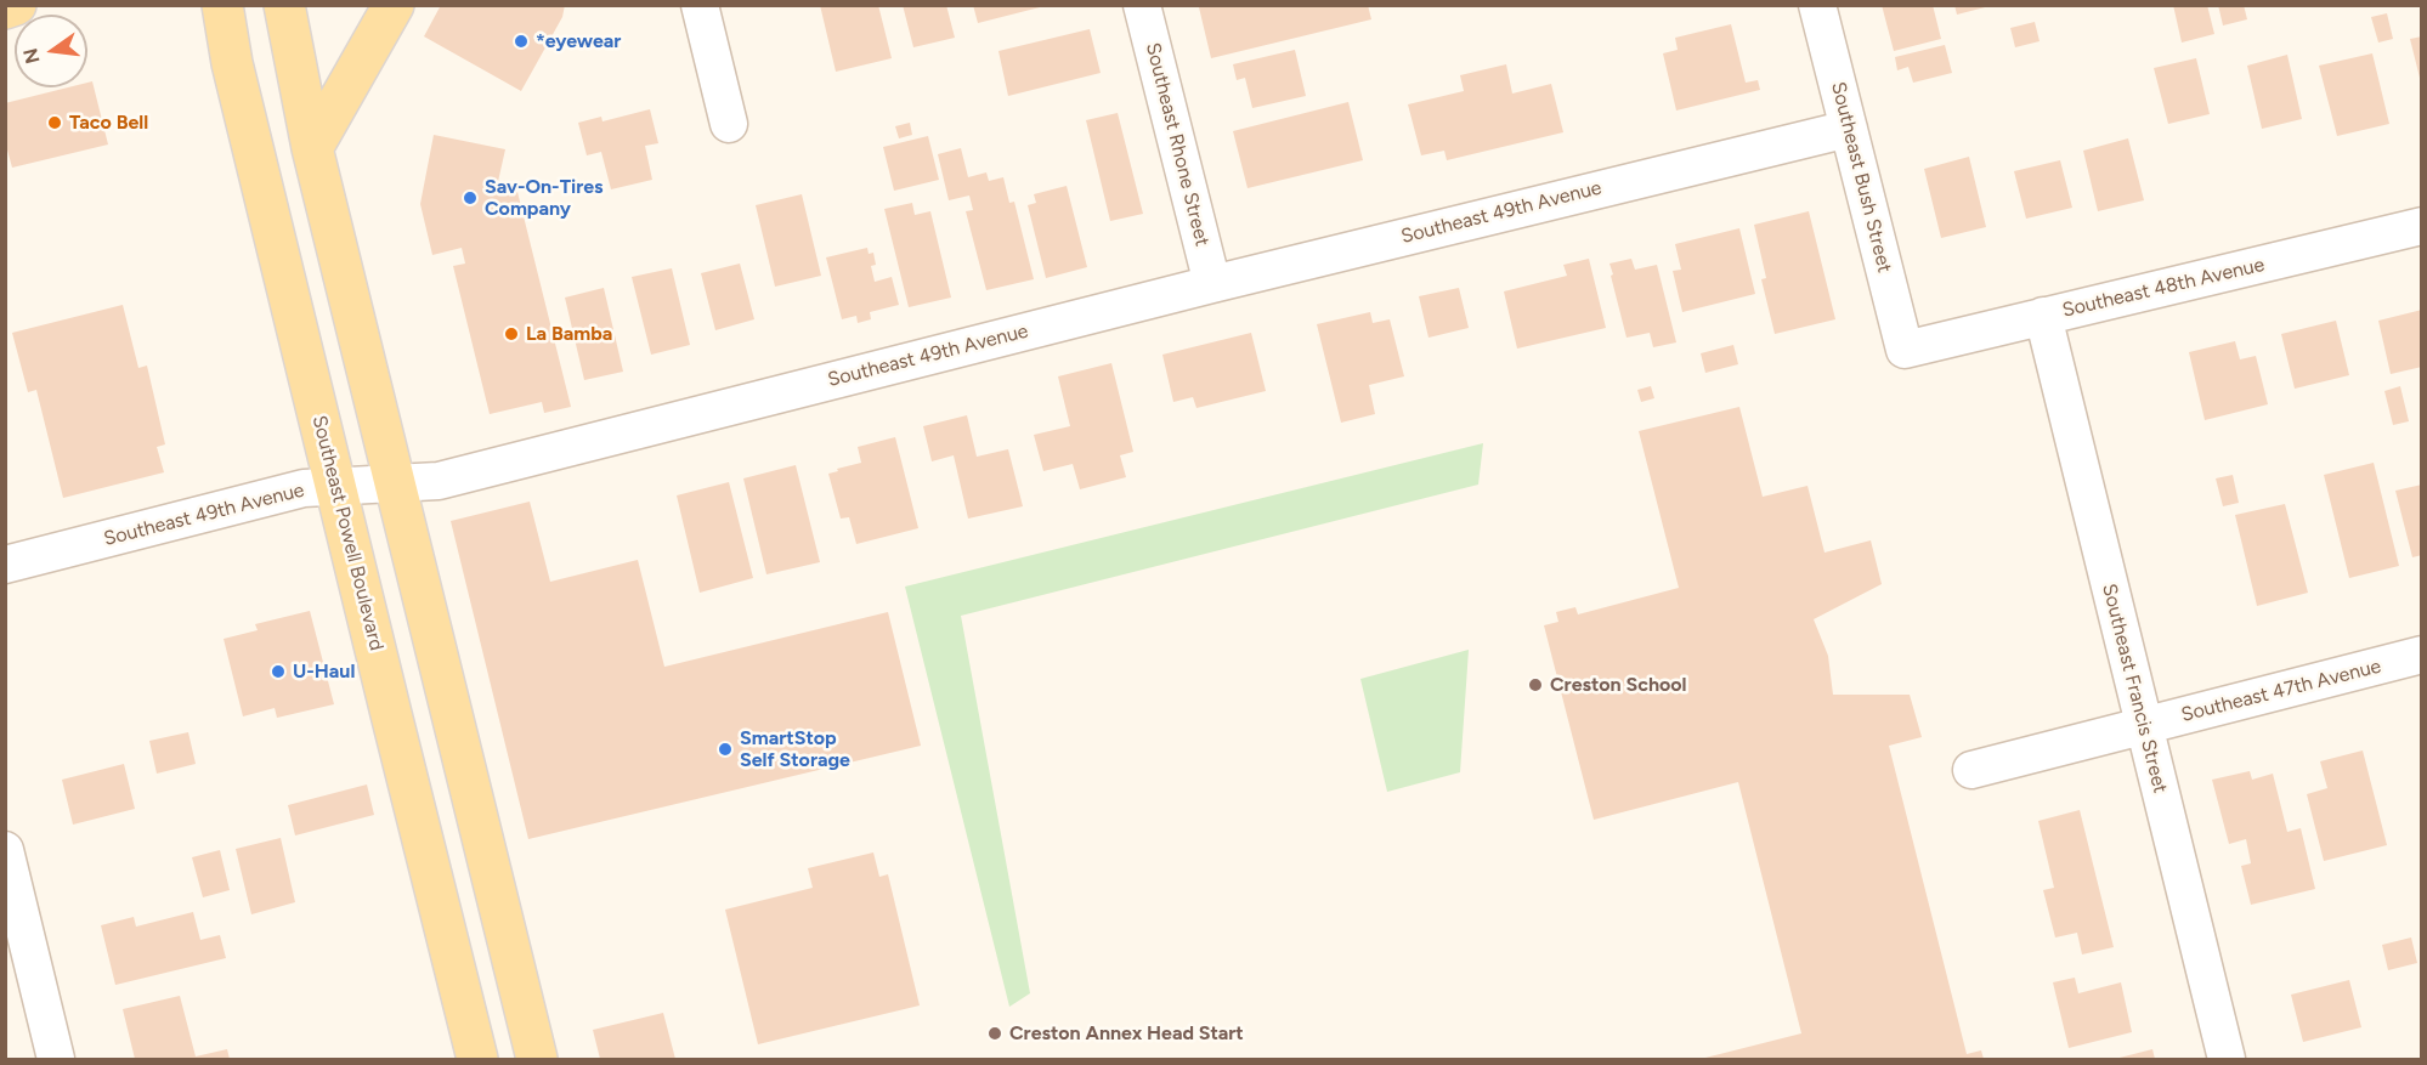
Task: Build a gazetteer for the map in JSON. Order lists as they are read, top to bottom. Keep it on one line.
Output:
{"streets":{"main road":["Southeast Powell Boulevard"],"street":["Southeast Rhone Street","Southeast Bush Street","Southeast 49th Avenue","Southeast 48th Avenue","Southeast Francis Street","Southeast 47th Avenue"]},"crossings":[["Southeast Rhone Street","Southeast 49th Avenue"],["Southeast Bush Street","Southeast 49th Avenue"],["Southeast Bush Street","Southeast 48th Avenue"],["Southeast 49th Avenue","Southeast Powell Boulevard"],["Southeast 48th Avenue","Southeast Francis Street"],["Southeast Francis Street","Southeast 47th Avenue"]],"places":["*eyewear","Taco Bell","Sav-On-Tires Company","La Bamba","U-Haul","Creston School","SmartStop Self Storage","Creston Annex Head Start"],"north":"left"}
